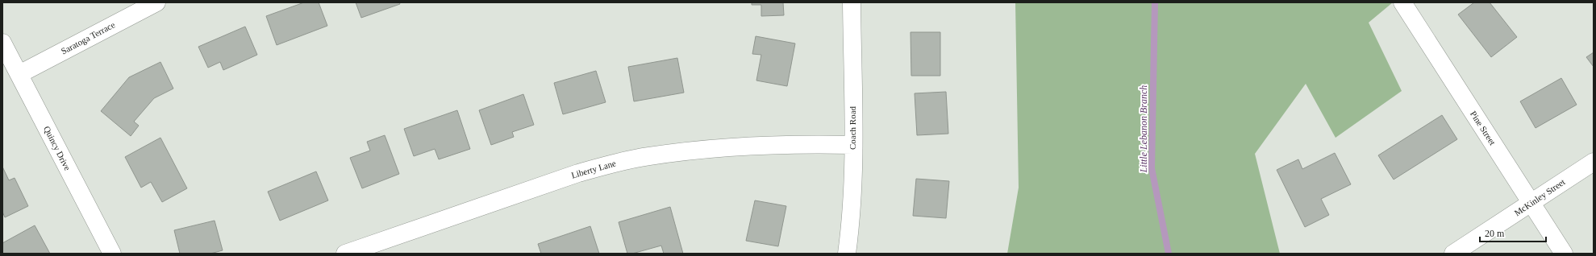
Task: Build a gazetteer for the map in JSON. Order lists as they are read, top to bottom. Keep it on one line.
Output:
{"streets":{"street":["Saratoga Terrace","Coach Road","Pine Street","Quincy Drive","Liberty Lane","McKinley Street"]},"crossings":[["Saratoga Terrace","Quincy Drive"],["Coach Road","Liberty Lane"],["Pine Street","McKinley Street"]],"water":["Little Lebanon Branch"],"scale_bar":"20 m"}
